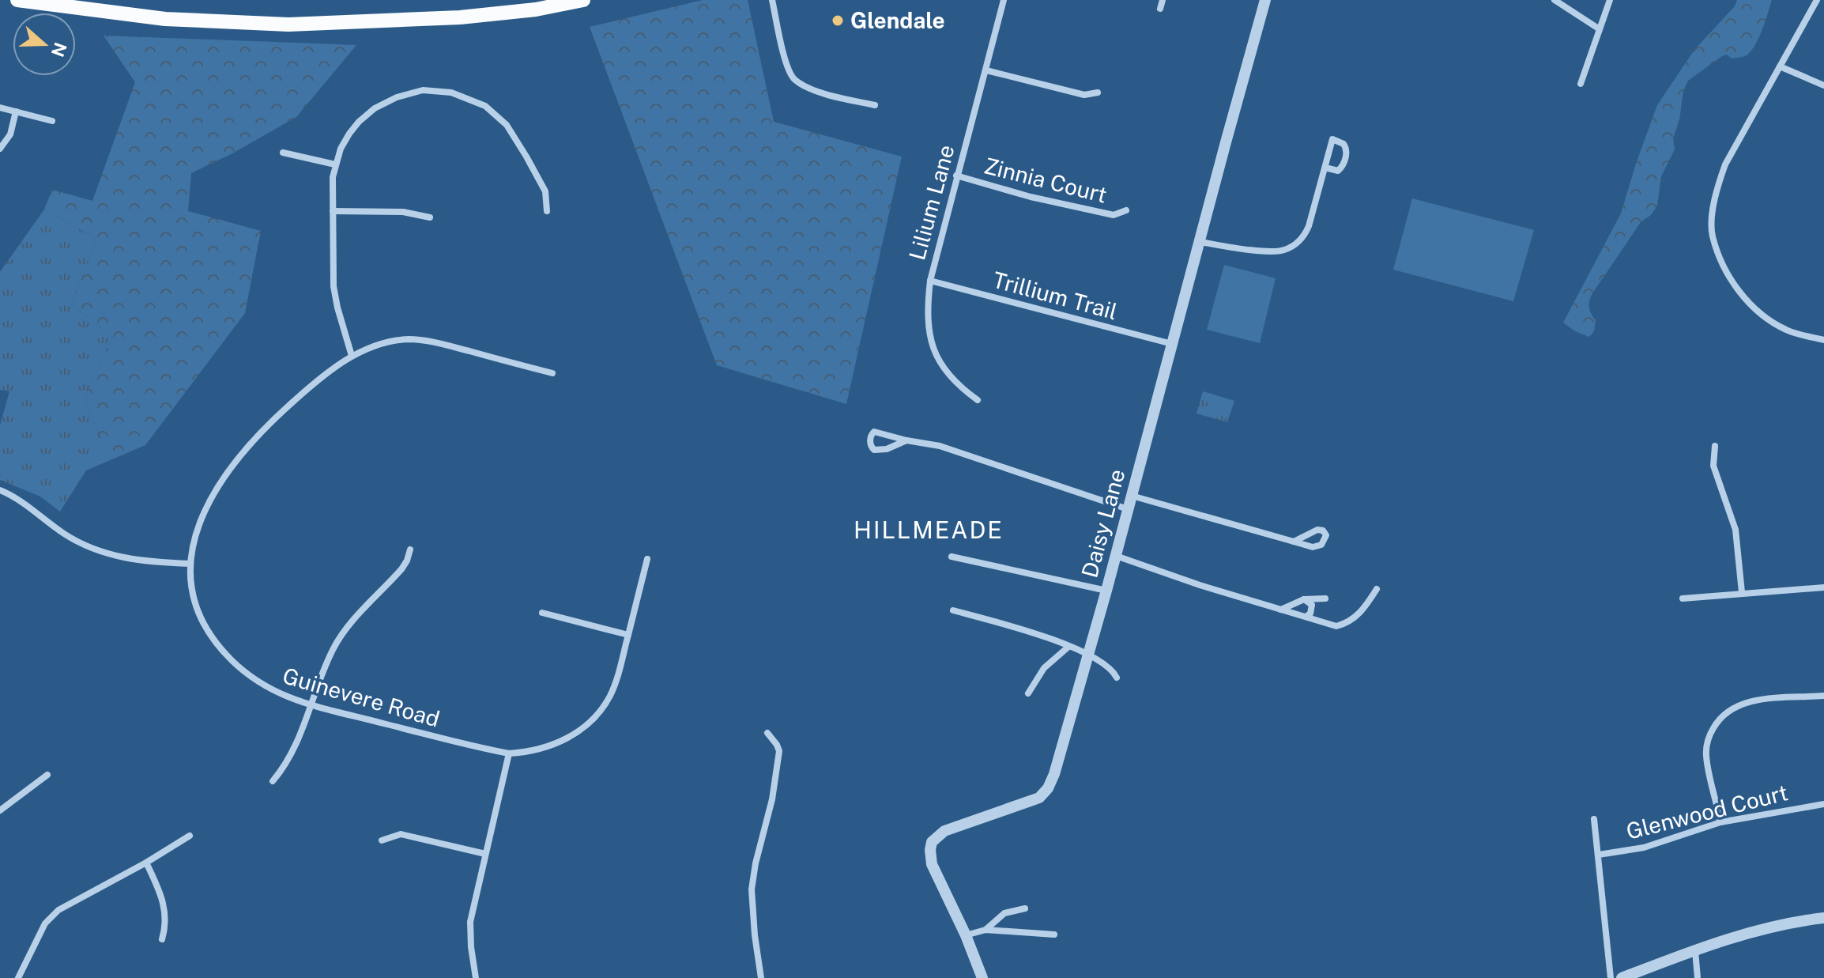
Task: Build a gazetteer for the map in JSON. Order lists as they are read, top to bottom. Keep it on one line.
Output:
{"streets":{"street":["Zinnia Court","Lilium Lane","Trillium Trail","Daisy Lane","Guinevere Road","Glenwood Court"]},"crossings":[["Zinnia Court","Lilium Lane"],["Lilium Lane","Trillium Trail"],["Trillium Trail","Daisy Lane"]],"districts":["HILLMEADE"],"places":["Glendale"],"north":"right"}
